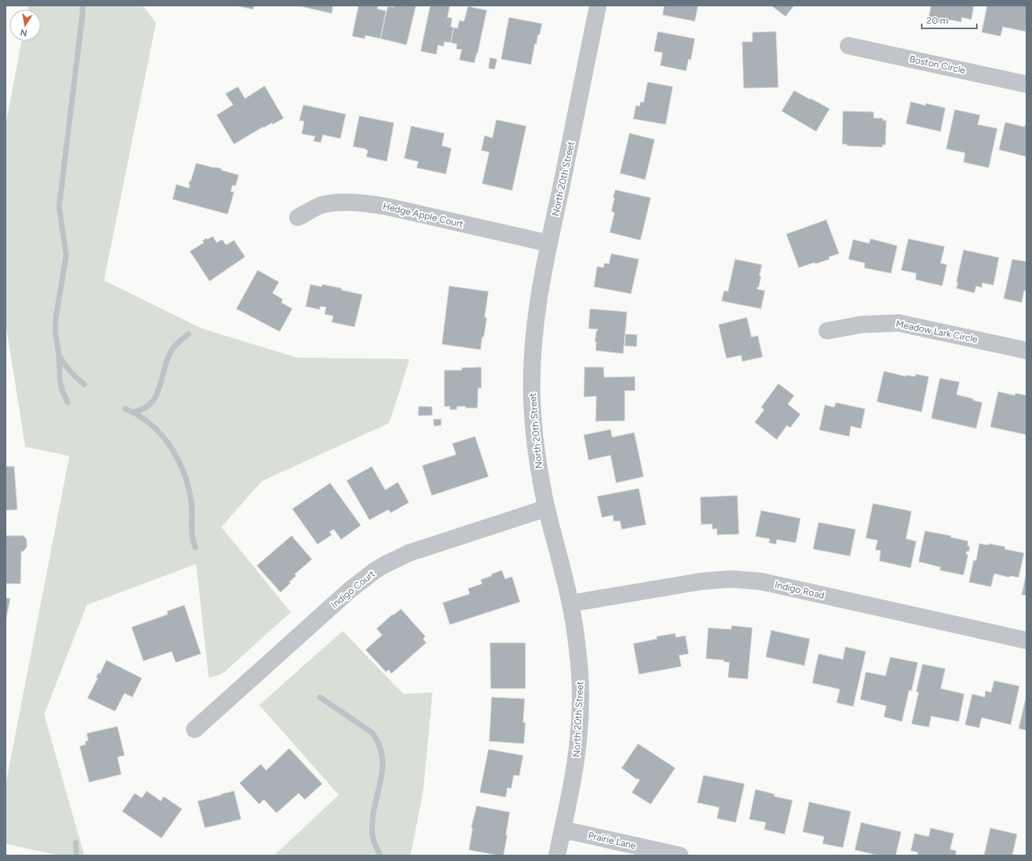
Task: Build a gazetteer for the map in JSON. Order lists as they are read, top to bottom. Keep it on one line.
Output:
{"streets":{"street":["Boston Circle","North 20th Street","Hedge Apple Court","Meadow Lark Circle","Indigo Court","Indigo Road","Prairie Lane"]},"crossings":[["North 20th Street","Hedge Apple Court"],["North 20th Street","Indigo Court"],["North 20th Street","Indigo Road"],["North 20th Street","Prairie Lane"]],"scale_bar":"20 m","north":"bottom"}
